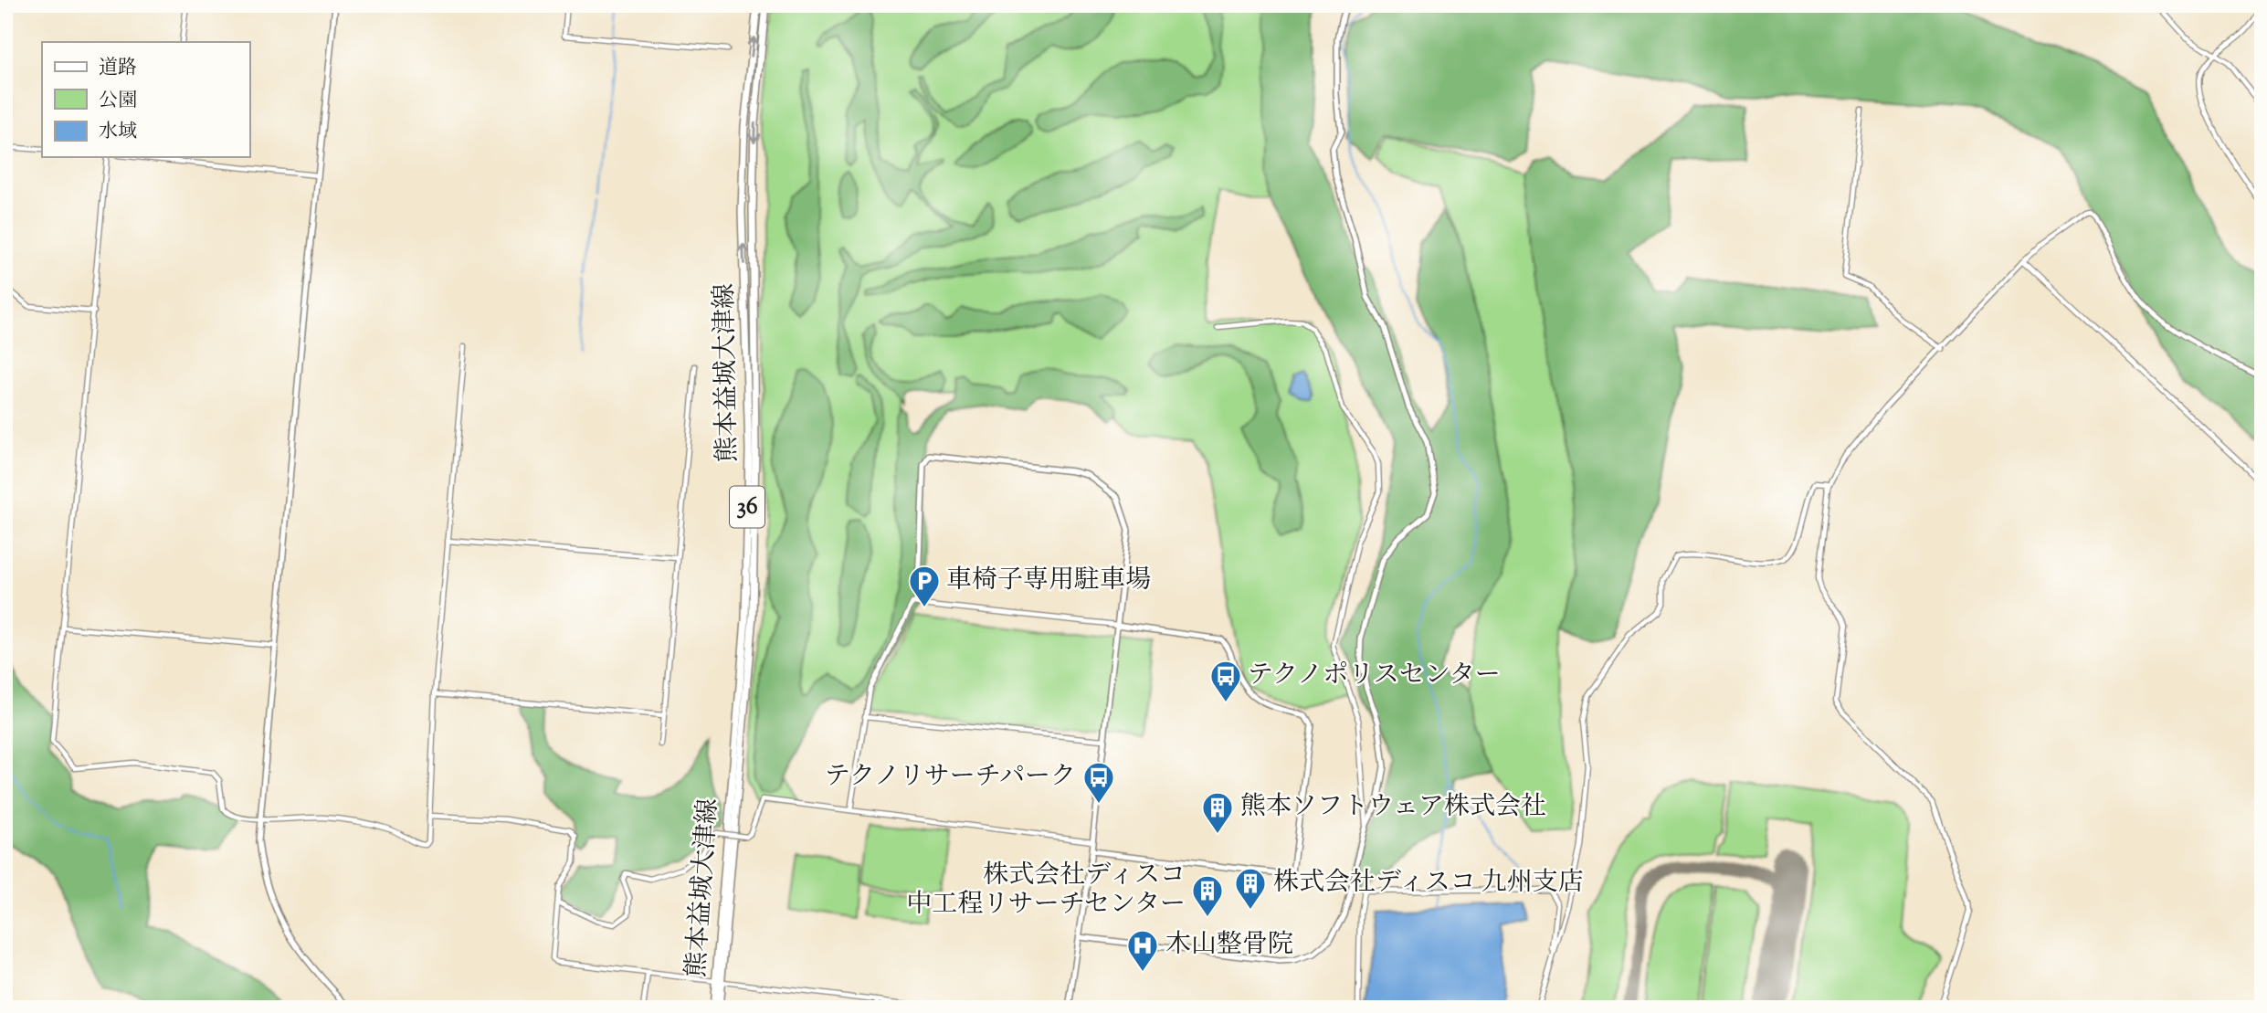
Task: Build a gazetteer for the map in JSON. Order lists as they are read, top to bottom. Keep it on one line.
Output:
{"streets":{"main road":["熊本益城大津線","36"]},"places":{"parking":["車椅子専用駐車場"],"bus stop":["テクノポリスセンター","テクノリサーチパーク"],"building":["熊本ソフトウェア株式会社","株式会社ディスコ 九州支店","株式会社ディスコ 中工程リサーチセンター"],"hospital":["木山整骨院"]},"legend":["道路","公園","水域"]}
